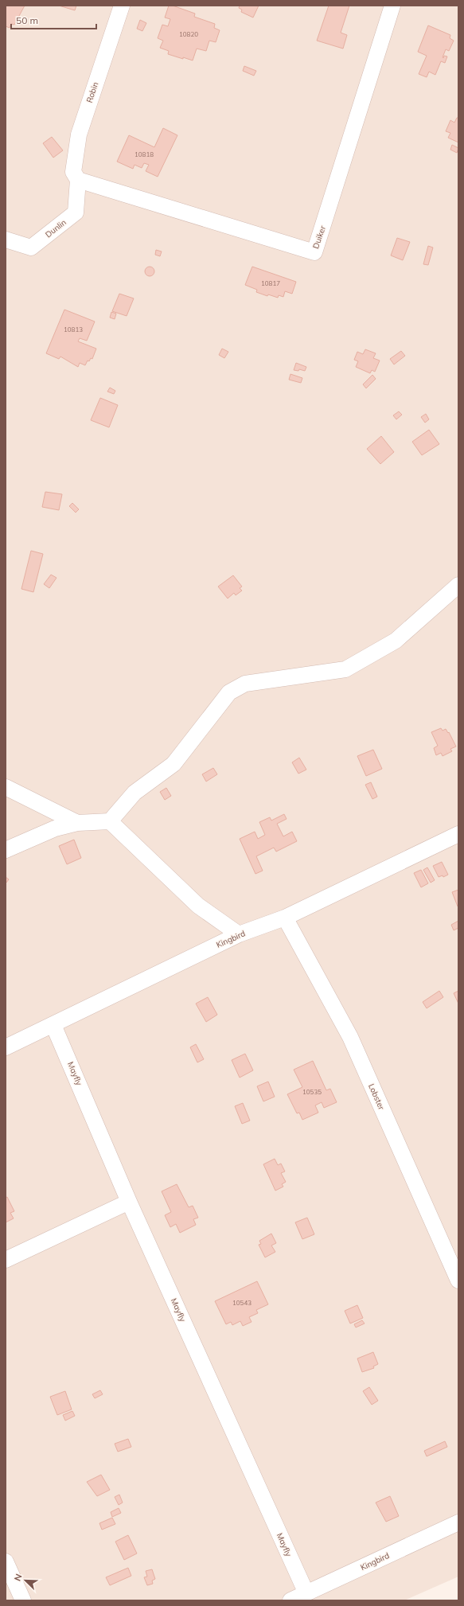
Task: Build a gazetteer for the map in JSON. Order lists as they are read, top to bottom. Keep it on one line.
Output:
{"streets":{"street":["Robin","Dunlin","Duiker","Kingbird","Mayfly","Lobster"]},"crossings":[["Robin","Dunlin"],["Robin","Duiker"],["Dunlin","Duiker"],["Kingbird","Mayfly"],["Kingbird","Lobster"]],"house_numbers":["10820","10818","10817","10813","10535","10543"],"scale_bar":"50 m","north":"top left"}
